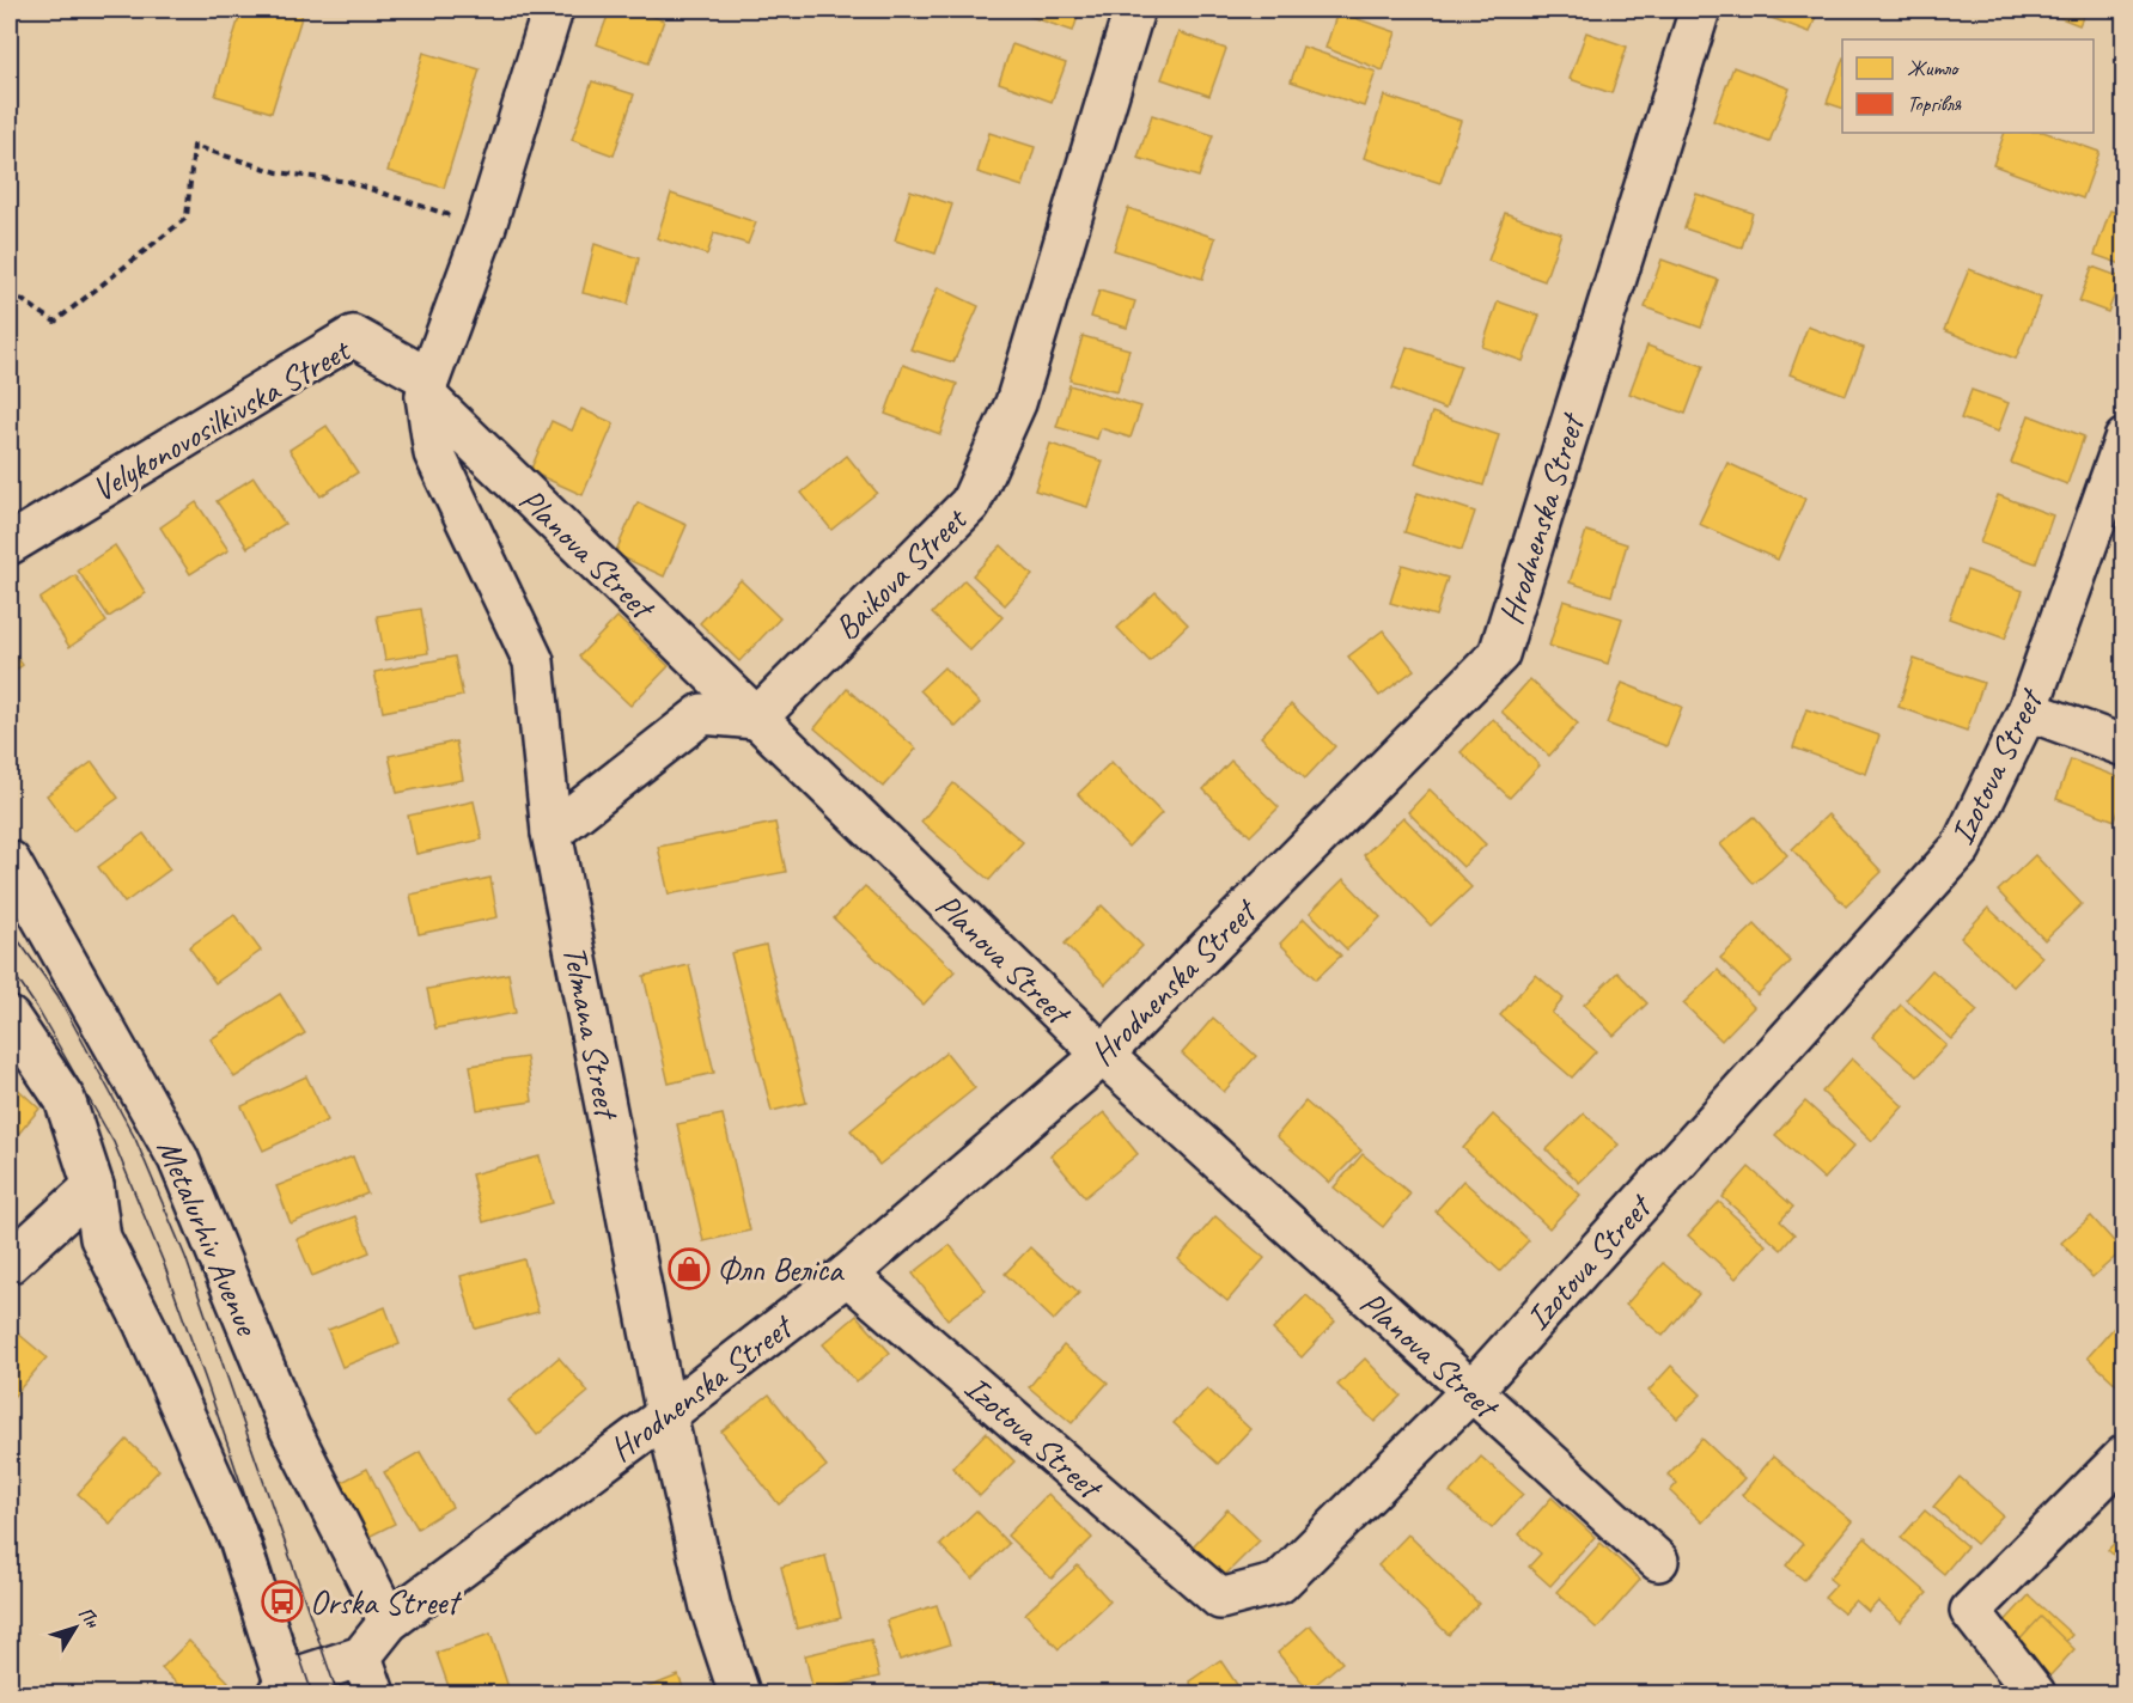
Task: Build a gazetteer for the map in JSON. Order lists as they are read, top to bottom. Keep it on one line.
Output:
{"streets":{"street":["Velykonovosilkivska Street","Hrodnenska Street","Planova Street","Baikova Street","Izotova Street","Telmana Street","Metalurhiv Avenue"]},"crossings":[["Velykonovosilkivska Street","Planova Street"],["Velykonovosilkivska Street","Telmana Street"],["Hrodnenska Street","Planova Street"],["Hrodnenska Street","Izotova Street"],["Hrodnenska Street","Telmana Street"],["Hrodnenska Street","Metalurhiv Avenue"],["Planova Street","Baikova Street"],["Planova Street","Izotova Street"],["Planova Street","Telmana Street"]],"places":{"shop":["Флп Веліса"],"bus stop":["Orska Street"]},"legend":["Житло","Торгівля"],"north":"top right"}
